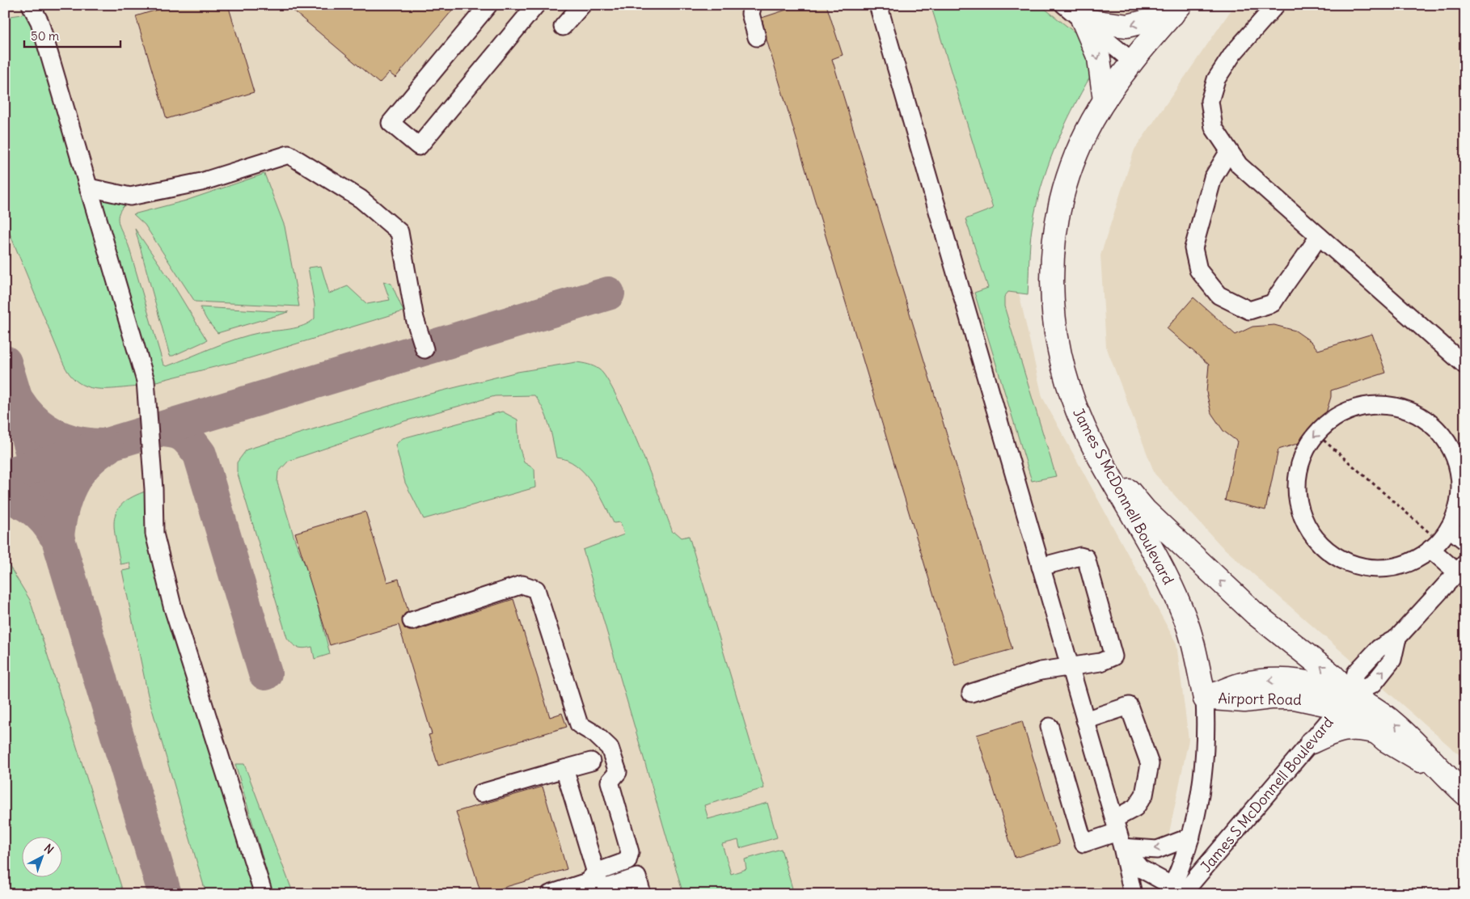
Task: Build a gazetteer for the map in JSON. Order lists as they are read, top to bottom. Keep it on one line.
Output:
{"streets":{"main road":["James S McDonnell Boulevard","Airport Road"]},"crossings":[["James S McDonnell Boulevard","Airport Road"]],"one_way":["Airport Road"],"scale_bar":"50 m","north":"top right"}
